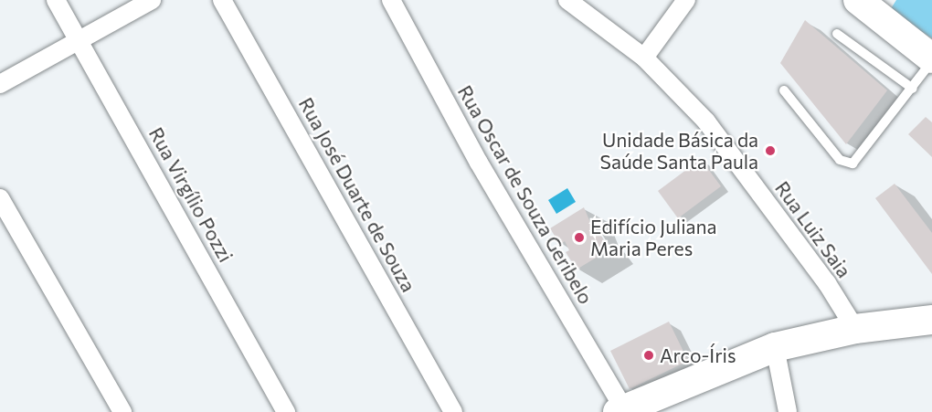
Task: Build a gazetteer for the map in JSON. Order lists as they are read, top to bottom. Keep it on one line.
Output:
{"streets":{"street":["Rua Virgílio Pozzi","Rua José Duarte de Souza","Rua Oscar de Souza Geribelo","Rua Luiz Saia"]},"places":["Unidade Básica da Saúde Santa Paula","Edifício Juliana Maria Peres","Arco-Íris"]}
